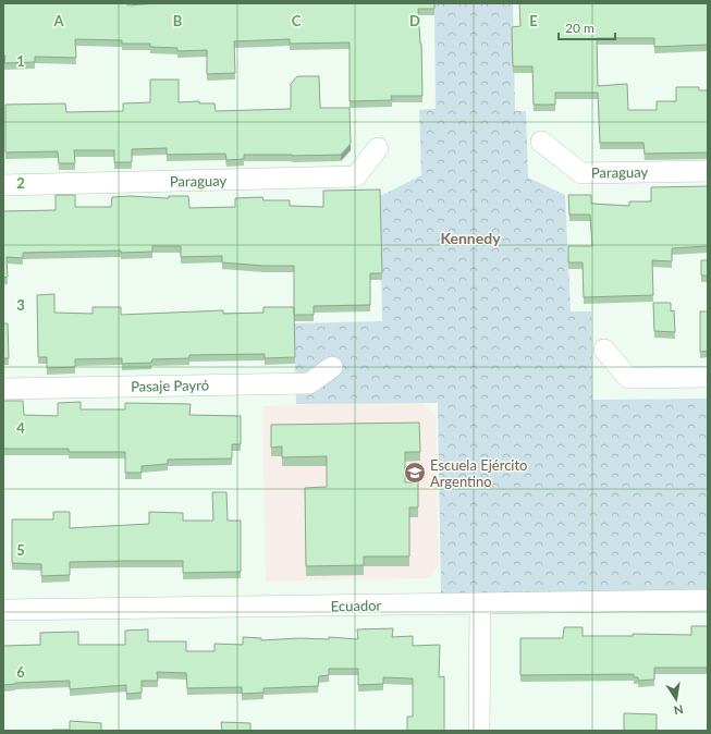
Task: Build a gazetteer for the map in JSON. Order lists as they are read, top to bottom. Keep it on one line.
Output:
{"streets":{"street":["Paraguay","Pasaje Payró","Ecuador"]},"districts":["Kennedy"],"places":{"school or university":["Escuela Ejército Argentino"]},"scale_bar":"20 m","north":"bottom","grid":{"columns":["A","B","C","D","E"],"rows":["1","2","3","4","5","6"]}}
